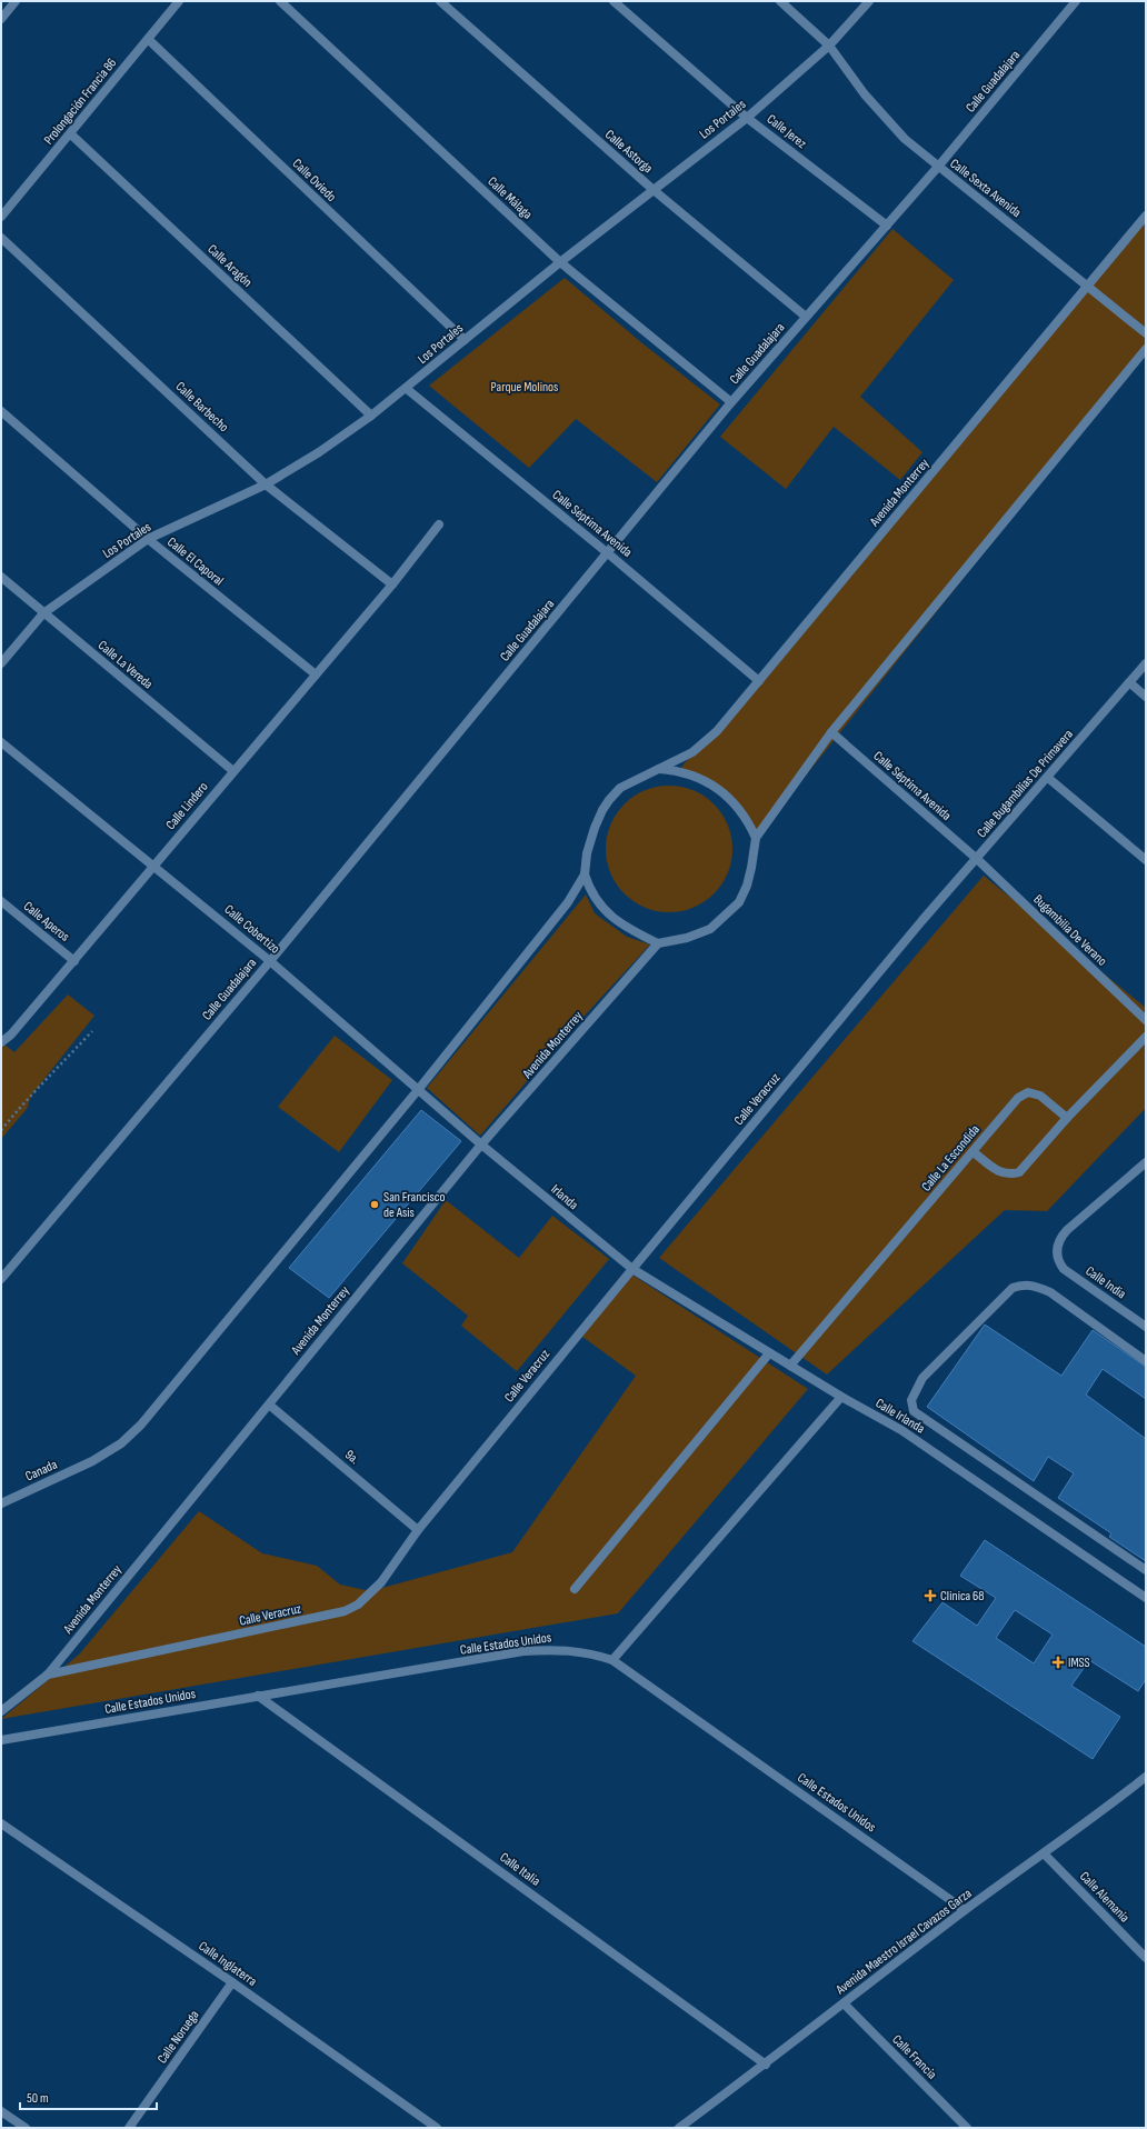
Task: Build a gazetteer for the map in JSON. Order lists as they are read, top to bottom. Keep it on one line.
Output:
{"streets":{"street":["Calle Guadalajara","Prolongación Francia 86","Los Portales","Calle Jerez","Calle Astorga","Calle Oviedo","Calle Sexta Avenida","Calle Málaga","Calle Aragón","Calle Barbecho","Avenida Monterrey","Calle Séptima Avenida","Calle El Caporal","Calle La Vereda","Calle Bugambilias De Primavera","Calle Lindero","Calle Aperos","Calle Cobertizo","Bugambilia De Verano","Calle Veracruz","Calle La Escondida","Irlanda","Calle India","Calle Irlanda","9a.","Canada","Calle Estados Unidos","Calle Italia","Calle Alemania","Avenida Maestro Israel Cavazos Garza","Calle Inglaterra","Calle Noruega","Calle Francia"]},"crossings":[["Calle Guadalajara","Calle Jerez"],["Calle Guadalajara","Calle Astorga"],["Calle Guadalajara","Calle Sexta Avenida"],["Calle Guadalajara","Calle Málaga"],["Calle Guadalajara","Calle Séptima Avenida"],["Calle Guadalajara","Calle Cobertizo"],["Prolongación Francia 86","Calle Oviedo"],["Prolongación Francia 86","Calle Aragón"],["Los Portales","Calle Jerez"],["Los Portales","Calle Astorga"],["Los Portales","Calle Oviedo"],["Los Portales","Calle Sexta Avenida"],["Los Portales","Calle Málaga"],["Los Portales","Calle Aragón"],["Los Portales","Calle Barbecho"],["Los Portales","Calle Séptima Avenida"],["Los Portales","Calle El Caporal"],["Los Portales","Calle La Vereda"],["Calle Sexta Avenida","Avenida Monterrey"],["Calle Barbecho","Calle Lindero"],["Avenida Monterrey","Calle Séptima Avenida"],["Avenida Monterrey","Calle Cobertizo"],["Avenida Monterrey","Calle Veracruz"],["Avenida Monterrey","Irlanda"],["Avenida Monterrey","9a."],["Avenida Monterrey","Canada"],["Calle Séptima Avenida","Calle Bugambilias De Primavera"],["Calle Séptima Avenida","Bugambilia De Verano"],["Calle El Caporal","Calle Lindero"],["Calle La Vereda","Calle Lindero"],["Calle Bugambilias De Primavera","Bugambilia De Verano"],["Calle Bugambilias De Primavera","Calle Veracruz"],["Calle Lindero","Calle Aperos"],["Calle Lindero","Calle Cobertizo"],["Calle Cobertizo","Irlanda"],["Calle Veracruz","Irlanda"],["Calle Veracruz","Calle Irlanda"],["Calle Veracruz","9a."],["Calle La Escondida","Calle Irlanda"],["Irlanda","Calle Irlanda"],["Calle Estados Unidos","Calle Italia"],["Calle Estados Unidos","Avenida Maestro Israel Cavazos Garza"],["Calle Italia","Avenida Maestro Israel Cavazos Garza"],["Calle Alemania","Avenida Maestro Israel Cavazos Garza"],["Avenida Maestro Israel Cavazos Garza","Calle Francia"],["Calle Inglaterra","Calle Noruega"]],"parks":["Parque Molinos"],"places":{"other":["San Francisco de Asis"],"health":["Clinica 68","IMSS"]},"scale_bar":"50 m"}
